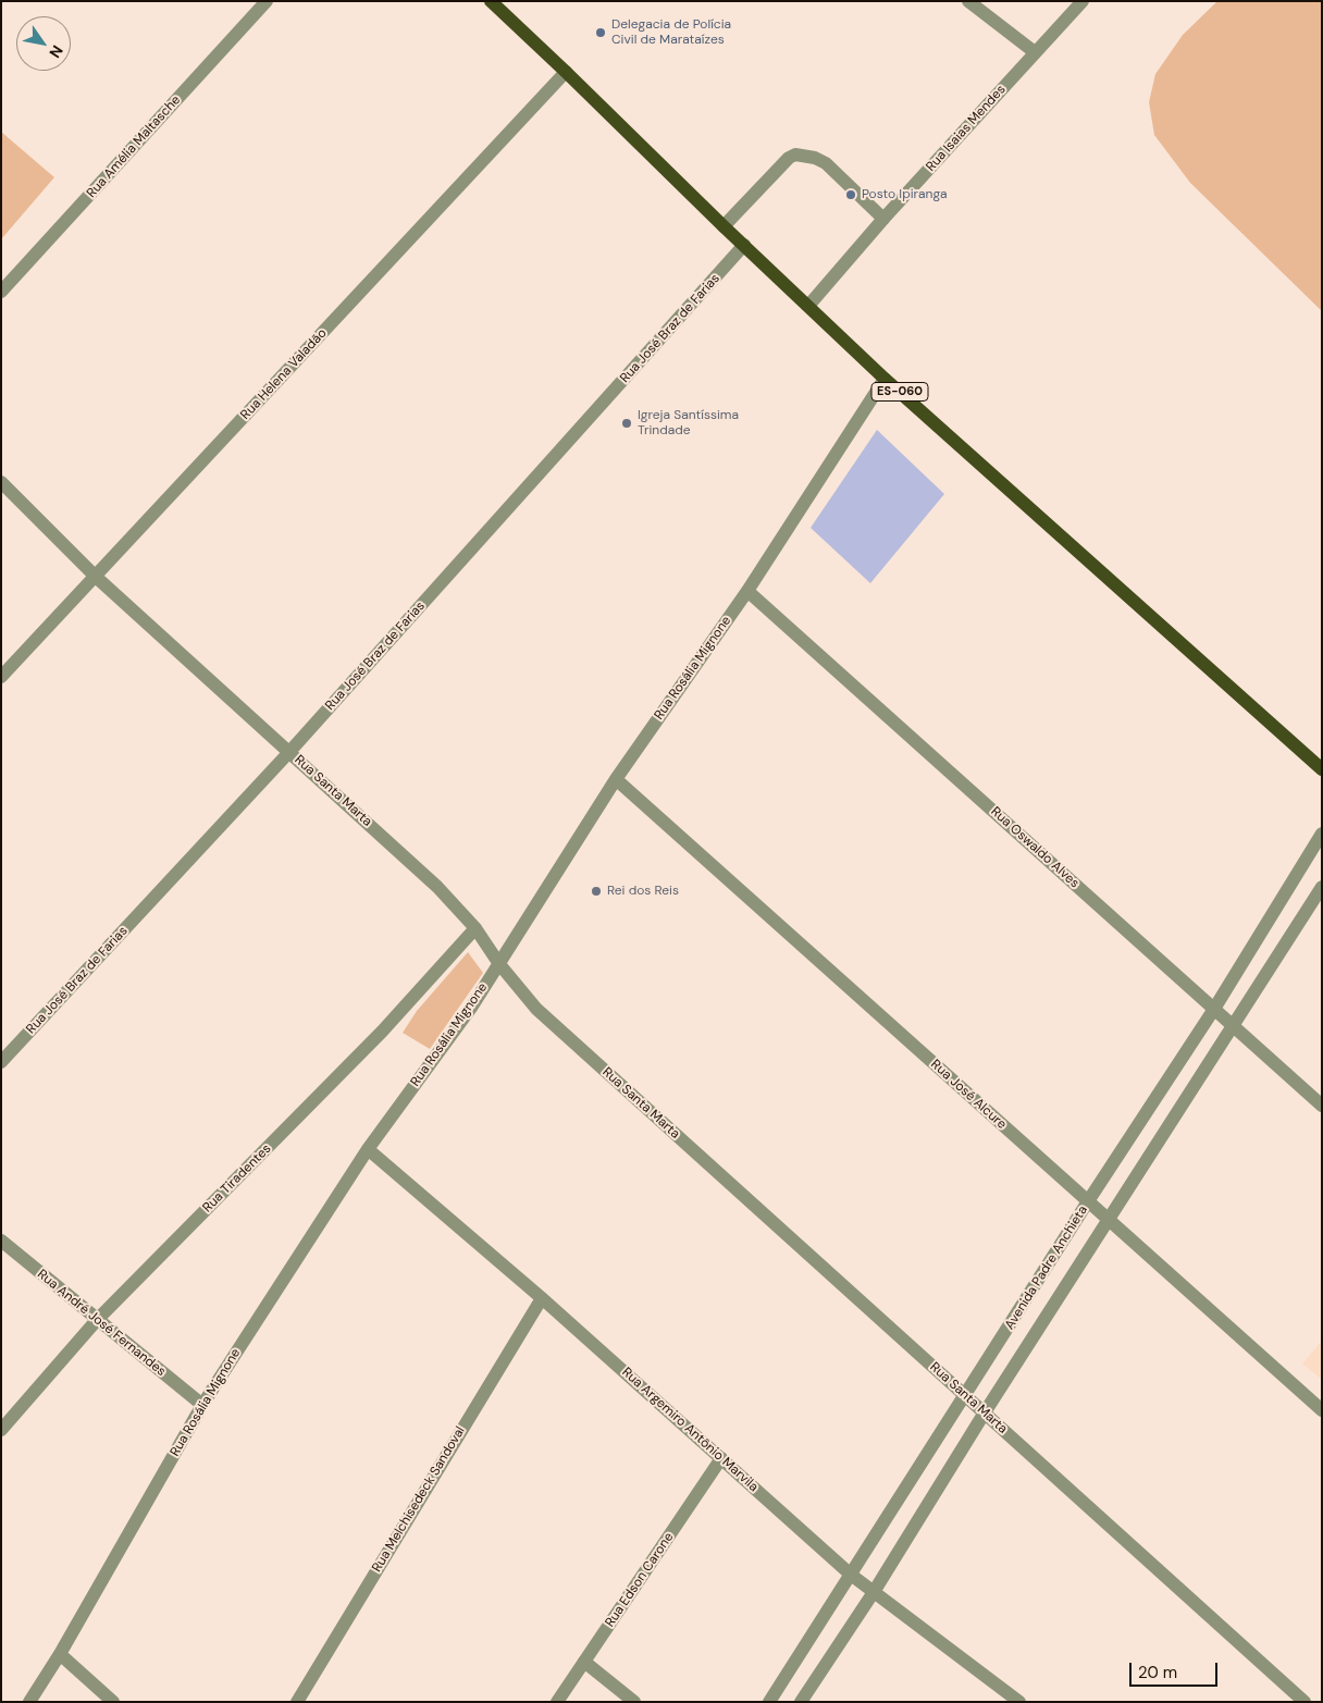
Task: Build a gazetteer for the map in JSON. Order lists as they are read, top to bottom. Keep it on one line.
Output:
{"streets":{"main road":["ES-060"],"street":["Rua Isaias Mendes","Rua Amélia Maltasche","Rua José Braz de Farias","Rua Helena Valadão","Rua Rosália Mignone","Rua Santa Marta","Rua Oswaldo Alves","Rua José Alcure","Rua Tiradentes","Avenida Padre Anchieta","Rua André José Fernandes","Rua Argemiro Antônio Marvila","Rua Melchisedeck Sandoval","Rua Edson Carone"]},"crossings":[["Rua Isaias Mendes","ES-060"],["Rua José Braz de Farias","ES-060"],["Rua José Braz de Farias","Rua Santa Marta"],["Rua Helena Valadão","ES-060"],["Rua Helena Valadão","Rua Santa Marta"],["ES-060","Rua Rosália Mignone"],["Rua Rosália Mignone","Rua Santa Marta"],["Rua Rosália Mignone","Rua Oswaldo Alves"],["Rua Rosália Mignone","Rua José Alcure"],["Rua Rosália Mignone","Rua André José Fernandes"],["Rua Rosália Mignone","Rua Argemiro Antônio Marvila"],["Rua Santa Marta","Rua Tiradentes"],["Rua Santa Marta","Avenida Padre Anchieta"],["Rua Oswaldo Alves","Avenida Padre Anchieta"],["Rua José Alcure","Avenida Padre Anchieta"],["Rua Tiradentes","Rua André José Fernandes"],["Avenida Padre Anchieta","Rua Argemiro Antônio Marvila"],["Rua Argemiro Antônio Marvila","Rua Melchisedeck Sandoval"],["Rua Argemiro Antônio Marvila","Rua Edson Carone"]],"places":["Delegacia de Polícia Civil de Marataízes","Posto Ipiranga","Igreja Santíssima Trindade","Rei dos Reis"],"scale_bar":"20 m","north":"bottom right"}
